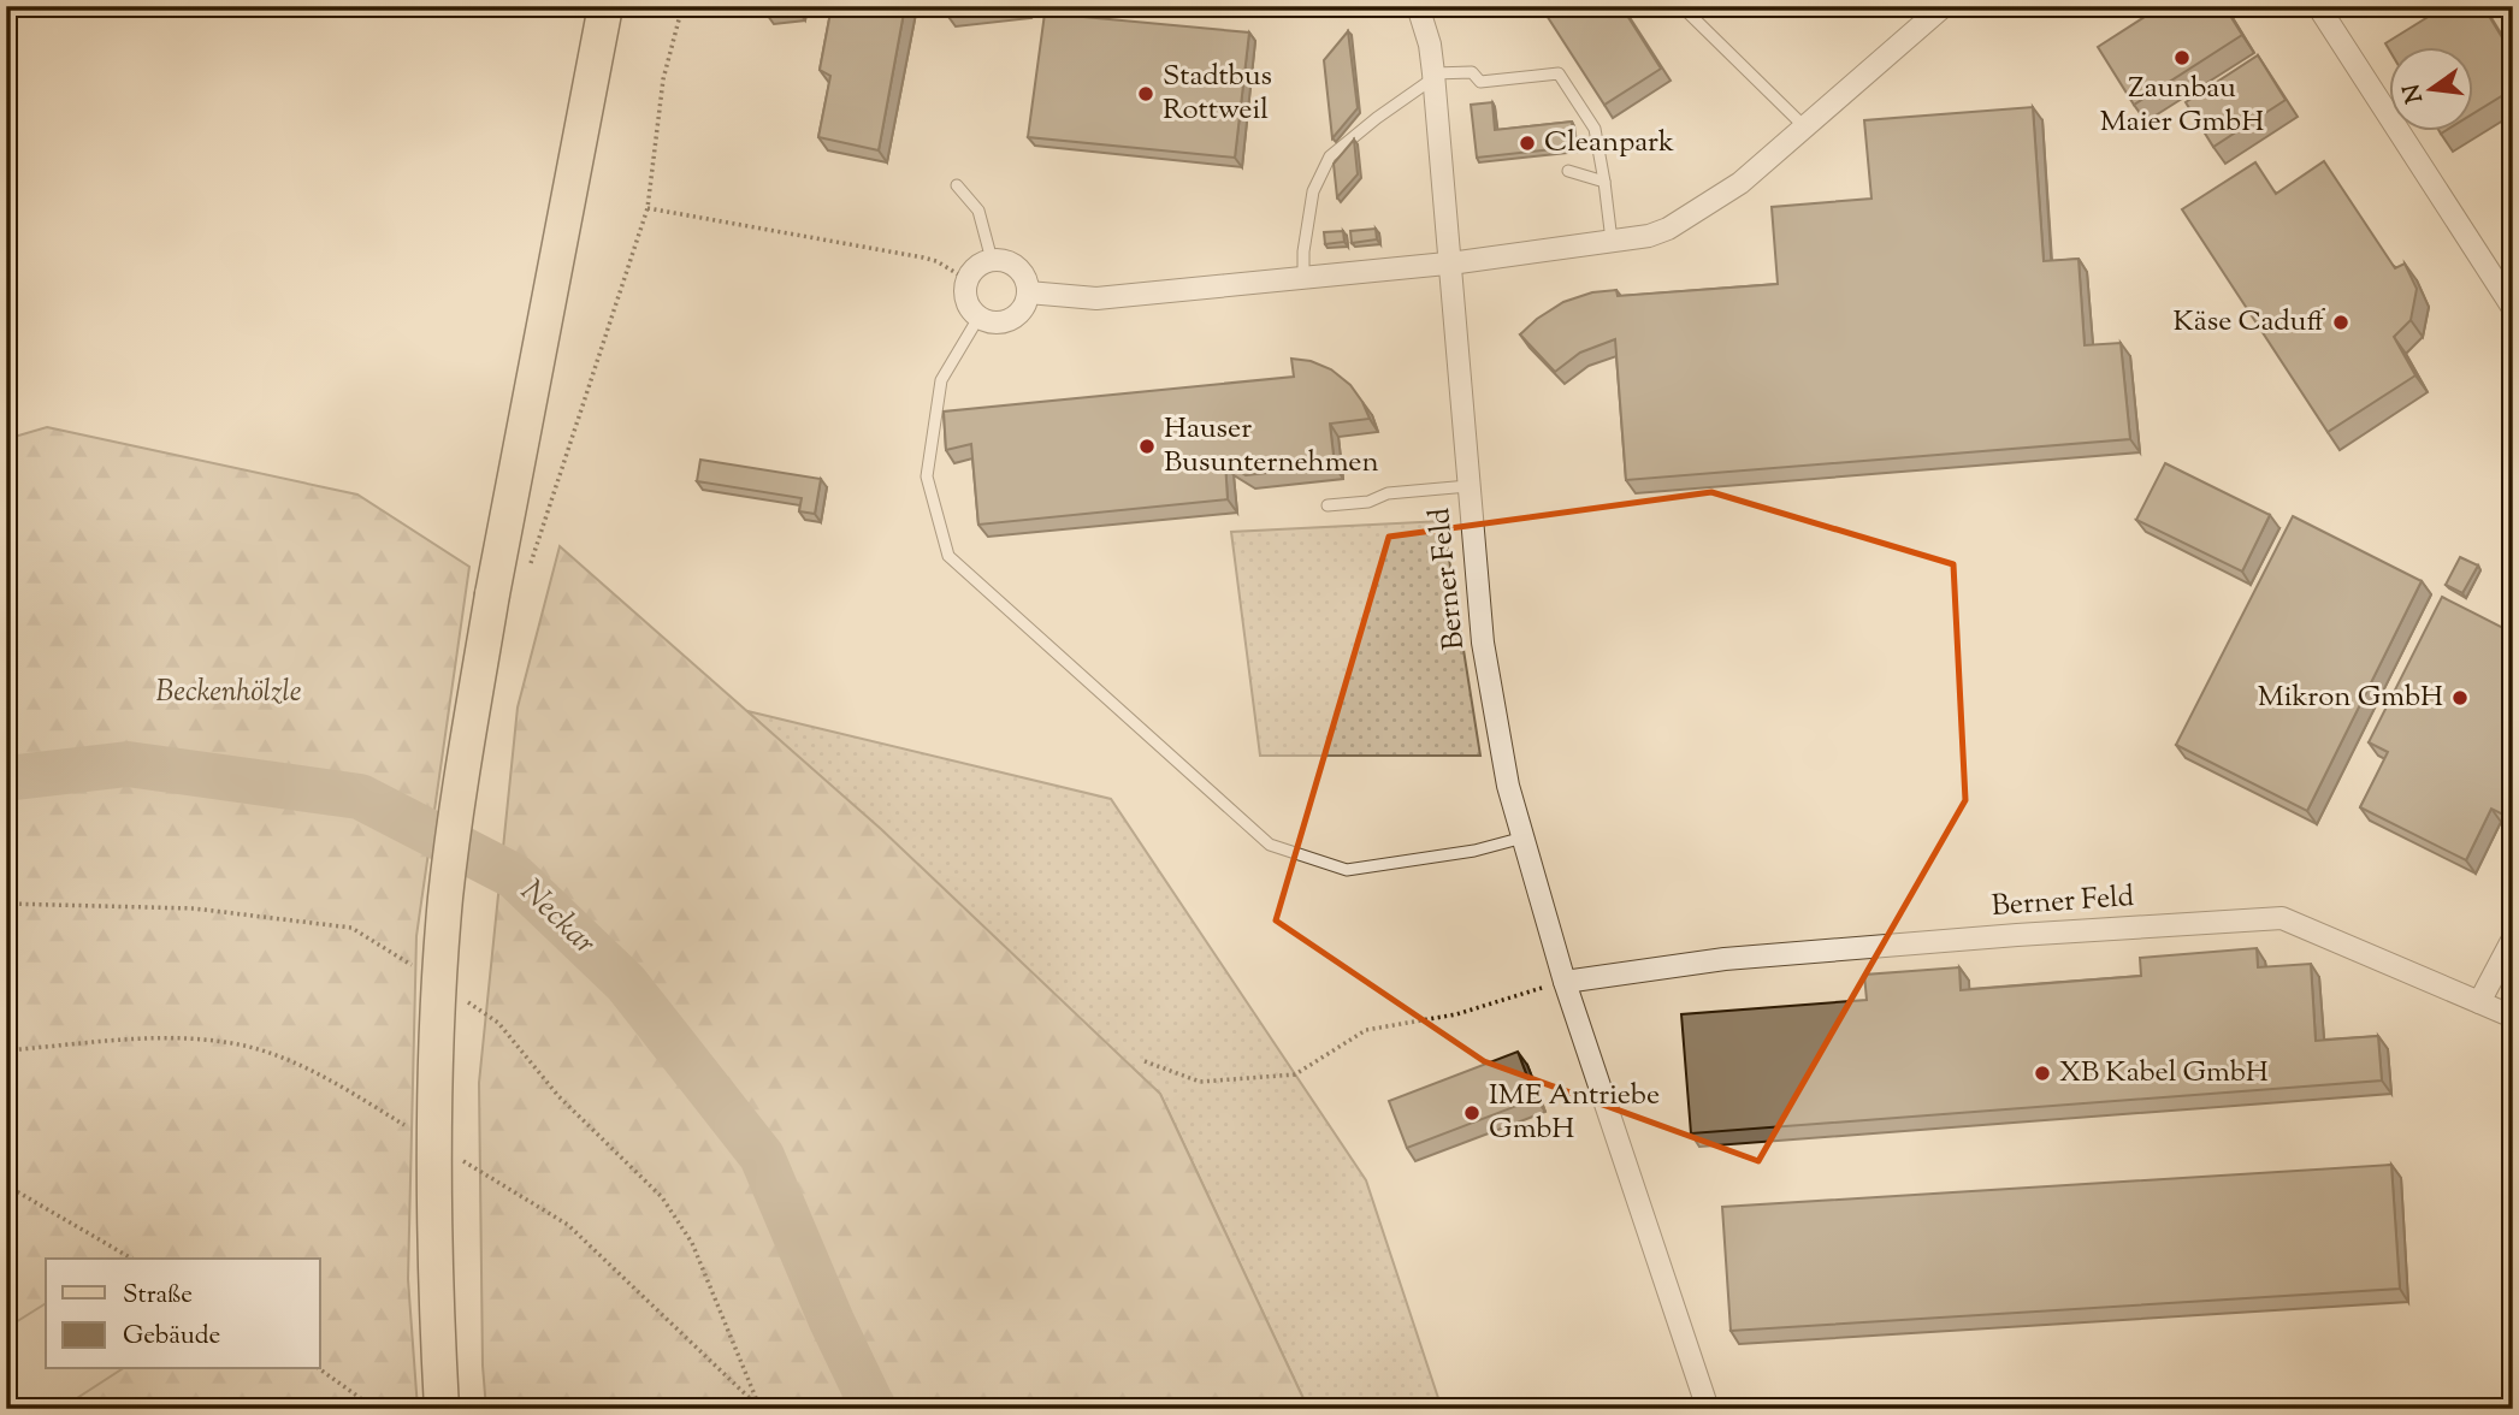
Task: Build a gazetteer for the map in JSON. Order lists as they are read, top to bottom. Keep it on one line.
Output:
{"streets":{"street":["Berner Feld"]},"water":["Neckar"],"parks":["Beckenhölzle"],"places":["Zaunbau Maier GmbH","Stadtbus Rottweil","Cleanpark","Käse Caduff","Hauser Busunternehmen","Mikron GmbH","XB Kabel GmbH","IME Antriebe GmbH"],"legend":["Straße","Gebäude"],"north":"left"}
